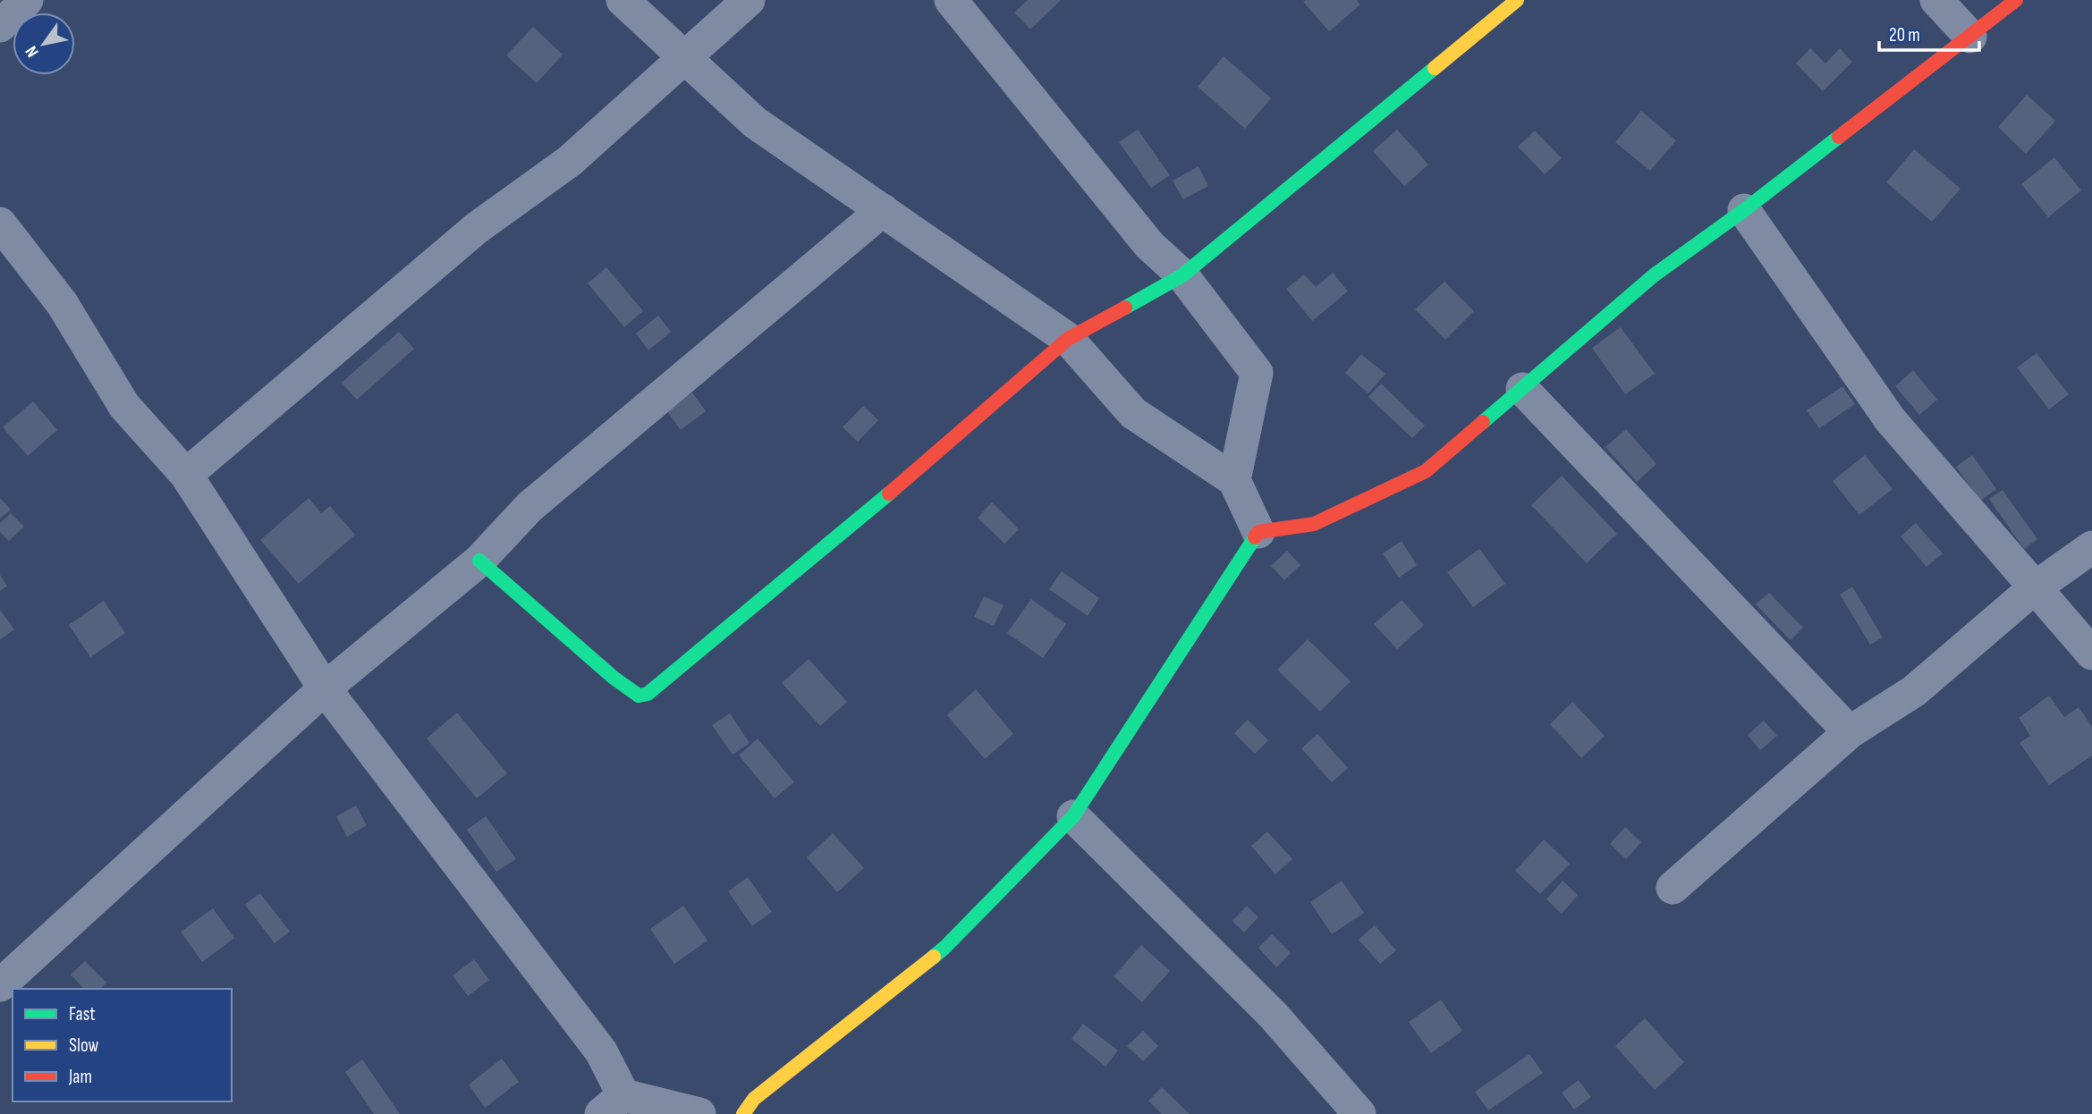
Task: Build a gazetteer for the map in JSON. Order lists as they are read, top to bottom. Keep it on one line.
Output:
{"legend":["Fast","Slow","Jam"],"scale_bar":"20 m","north":"bottom left"}
